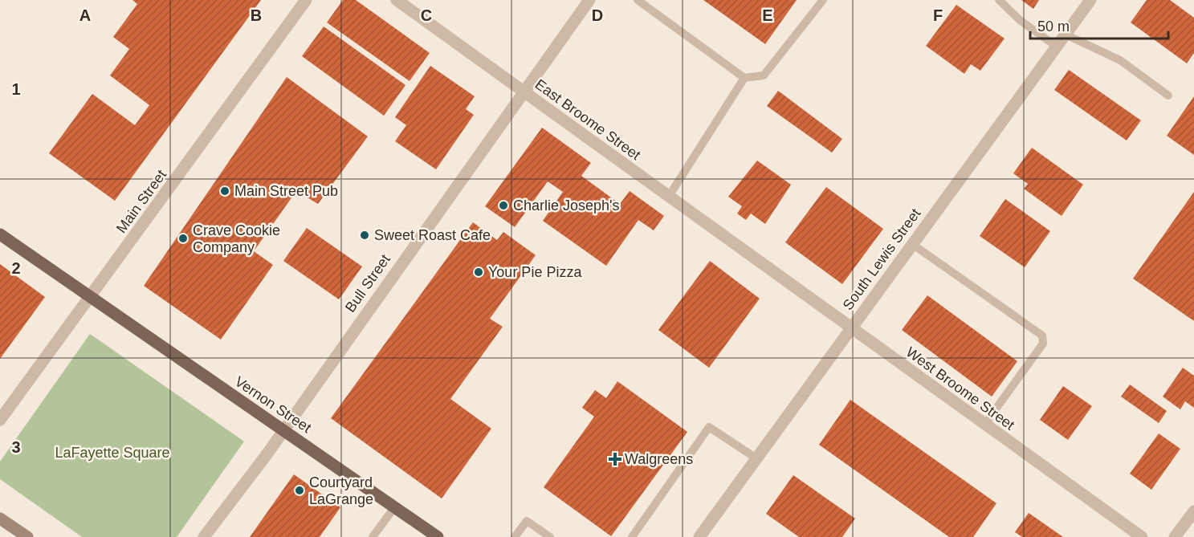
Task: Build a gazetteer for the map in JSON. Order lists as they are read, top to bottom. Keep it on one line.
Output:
{"streets":{"main road":["Vernon Street"],"street":["East Broome Street","Main Street","South Lewis Street","Bull Street","West Broome Street"]},"crossings":[["East Broome Street","Bull Street"],["East Broome Street","West Broome Street"],["Main Street","Vernon Street"],["South Lewis Street","West Broome Street"],["Bull Street","Vernon Street"]],"parks":["LaFayette Square"],"places":{"other":["Main Street Pub","Charlie Joseph's","Sweet Roast Cafe","Crave Cookie Company","Your Pie Pizza","Courtyard LaGrange"],"health":["Walgreens"]},"scale_bar":"50 m","grid":{"columns":["A","B","C","D","E","F"],"rows":["1","2","3"]}}
